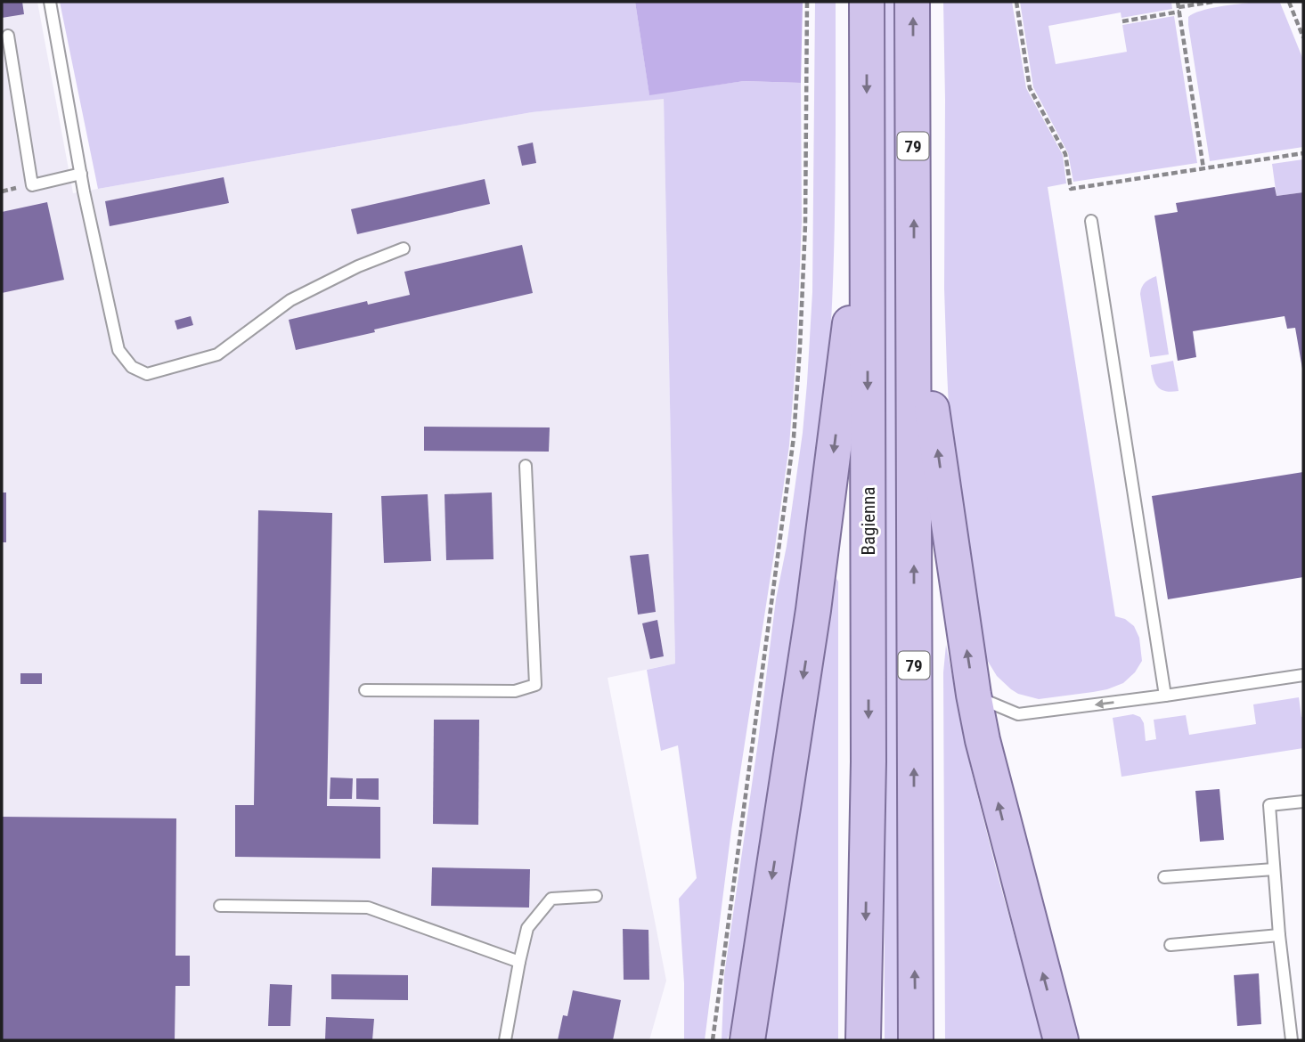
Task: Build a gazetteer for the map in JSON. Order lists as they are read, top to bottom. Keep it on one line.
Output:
{"streets":{"main road":["79","Bagienna"]}}
